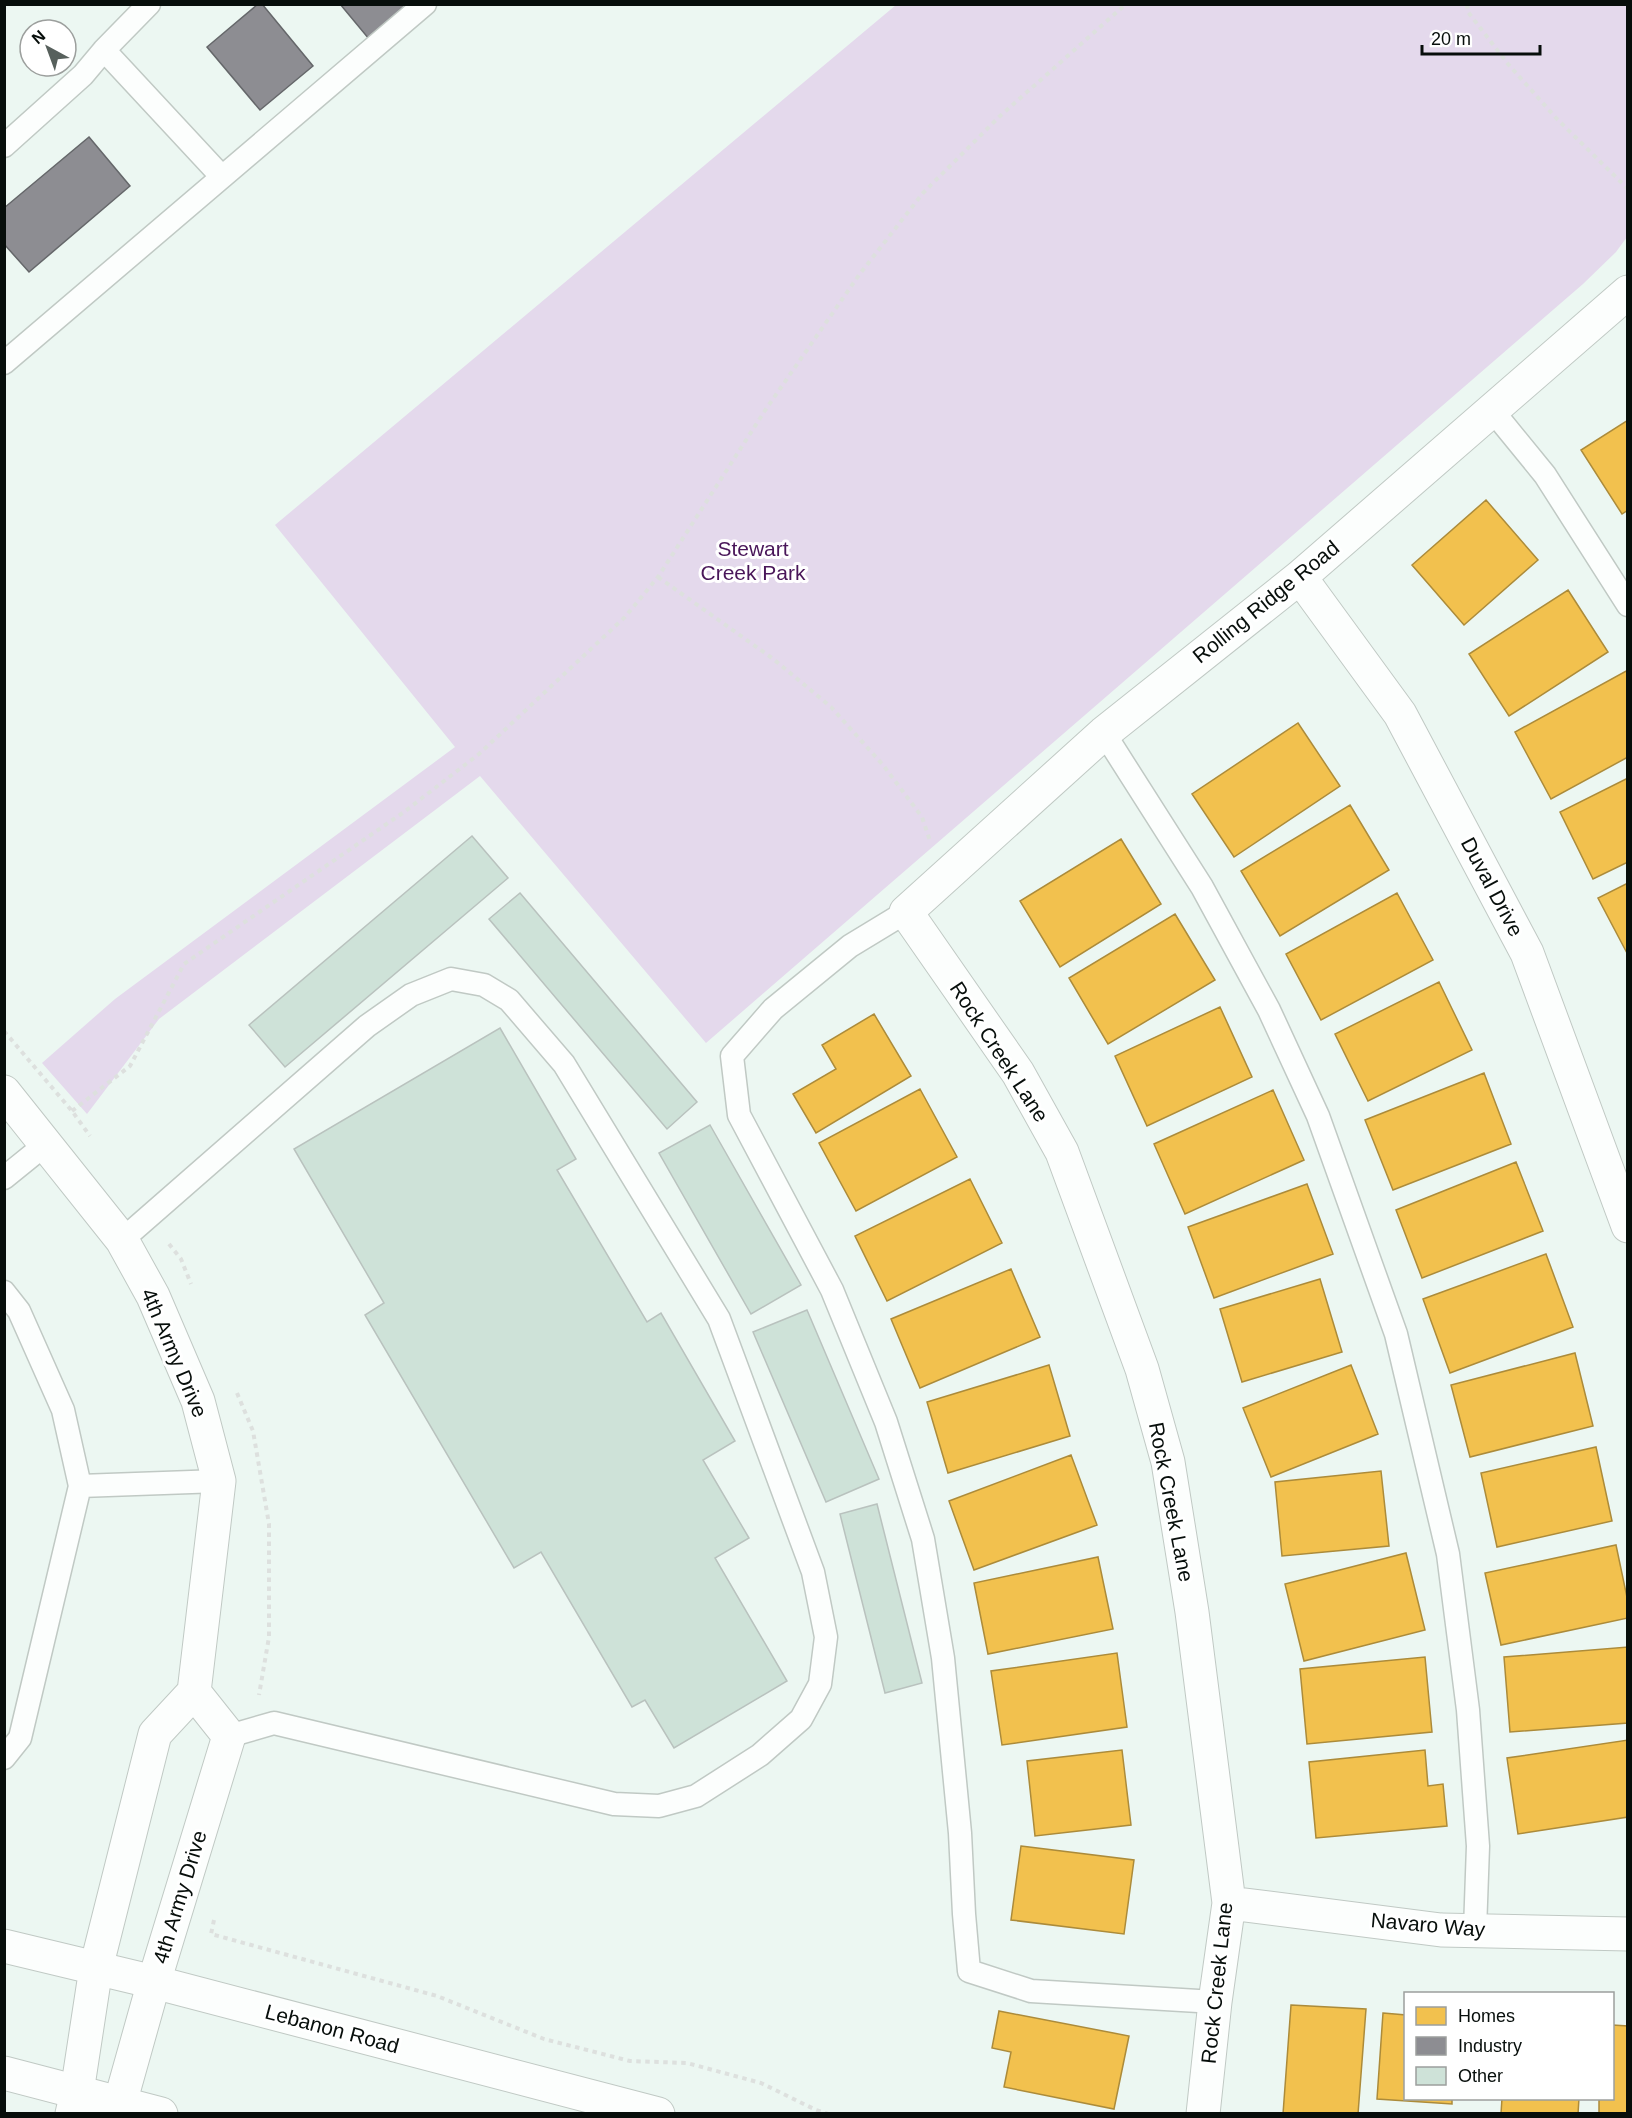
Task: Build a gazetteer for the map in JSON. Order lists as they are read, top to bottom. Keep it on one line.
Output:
{"streets":{"street":["Rolling Ridge Road","Duval Drive","Rock Creek Lane","4th Army Drive","Navaro Way","Lebanon Road"]},"crossings":[["Rolling Ridge Road","Duval Drive"],["Rolling Ridge Road","Rock Creek Lane"],["Rock Creek Lane","Navaro Way"],["4th Army Drive","Lebanon Road"]],"parks":["Stewart Creek Park"],"legend":["Homes","Industry","Other"],"scale_bar":"20 m","north":"top left"}
